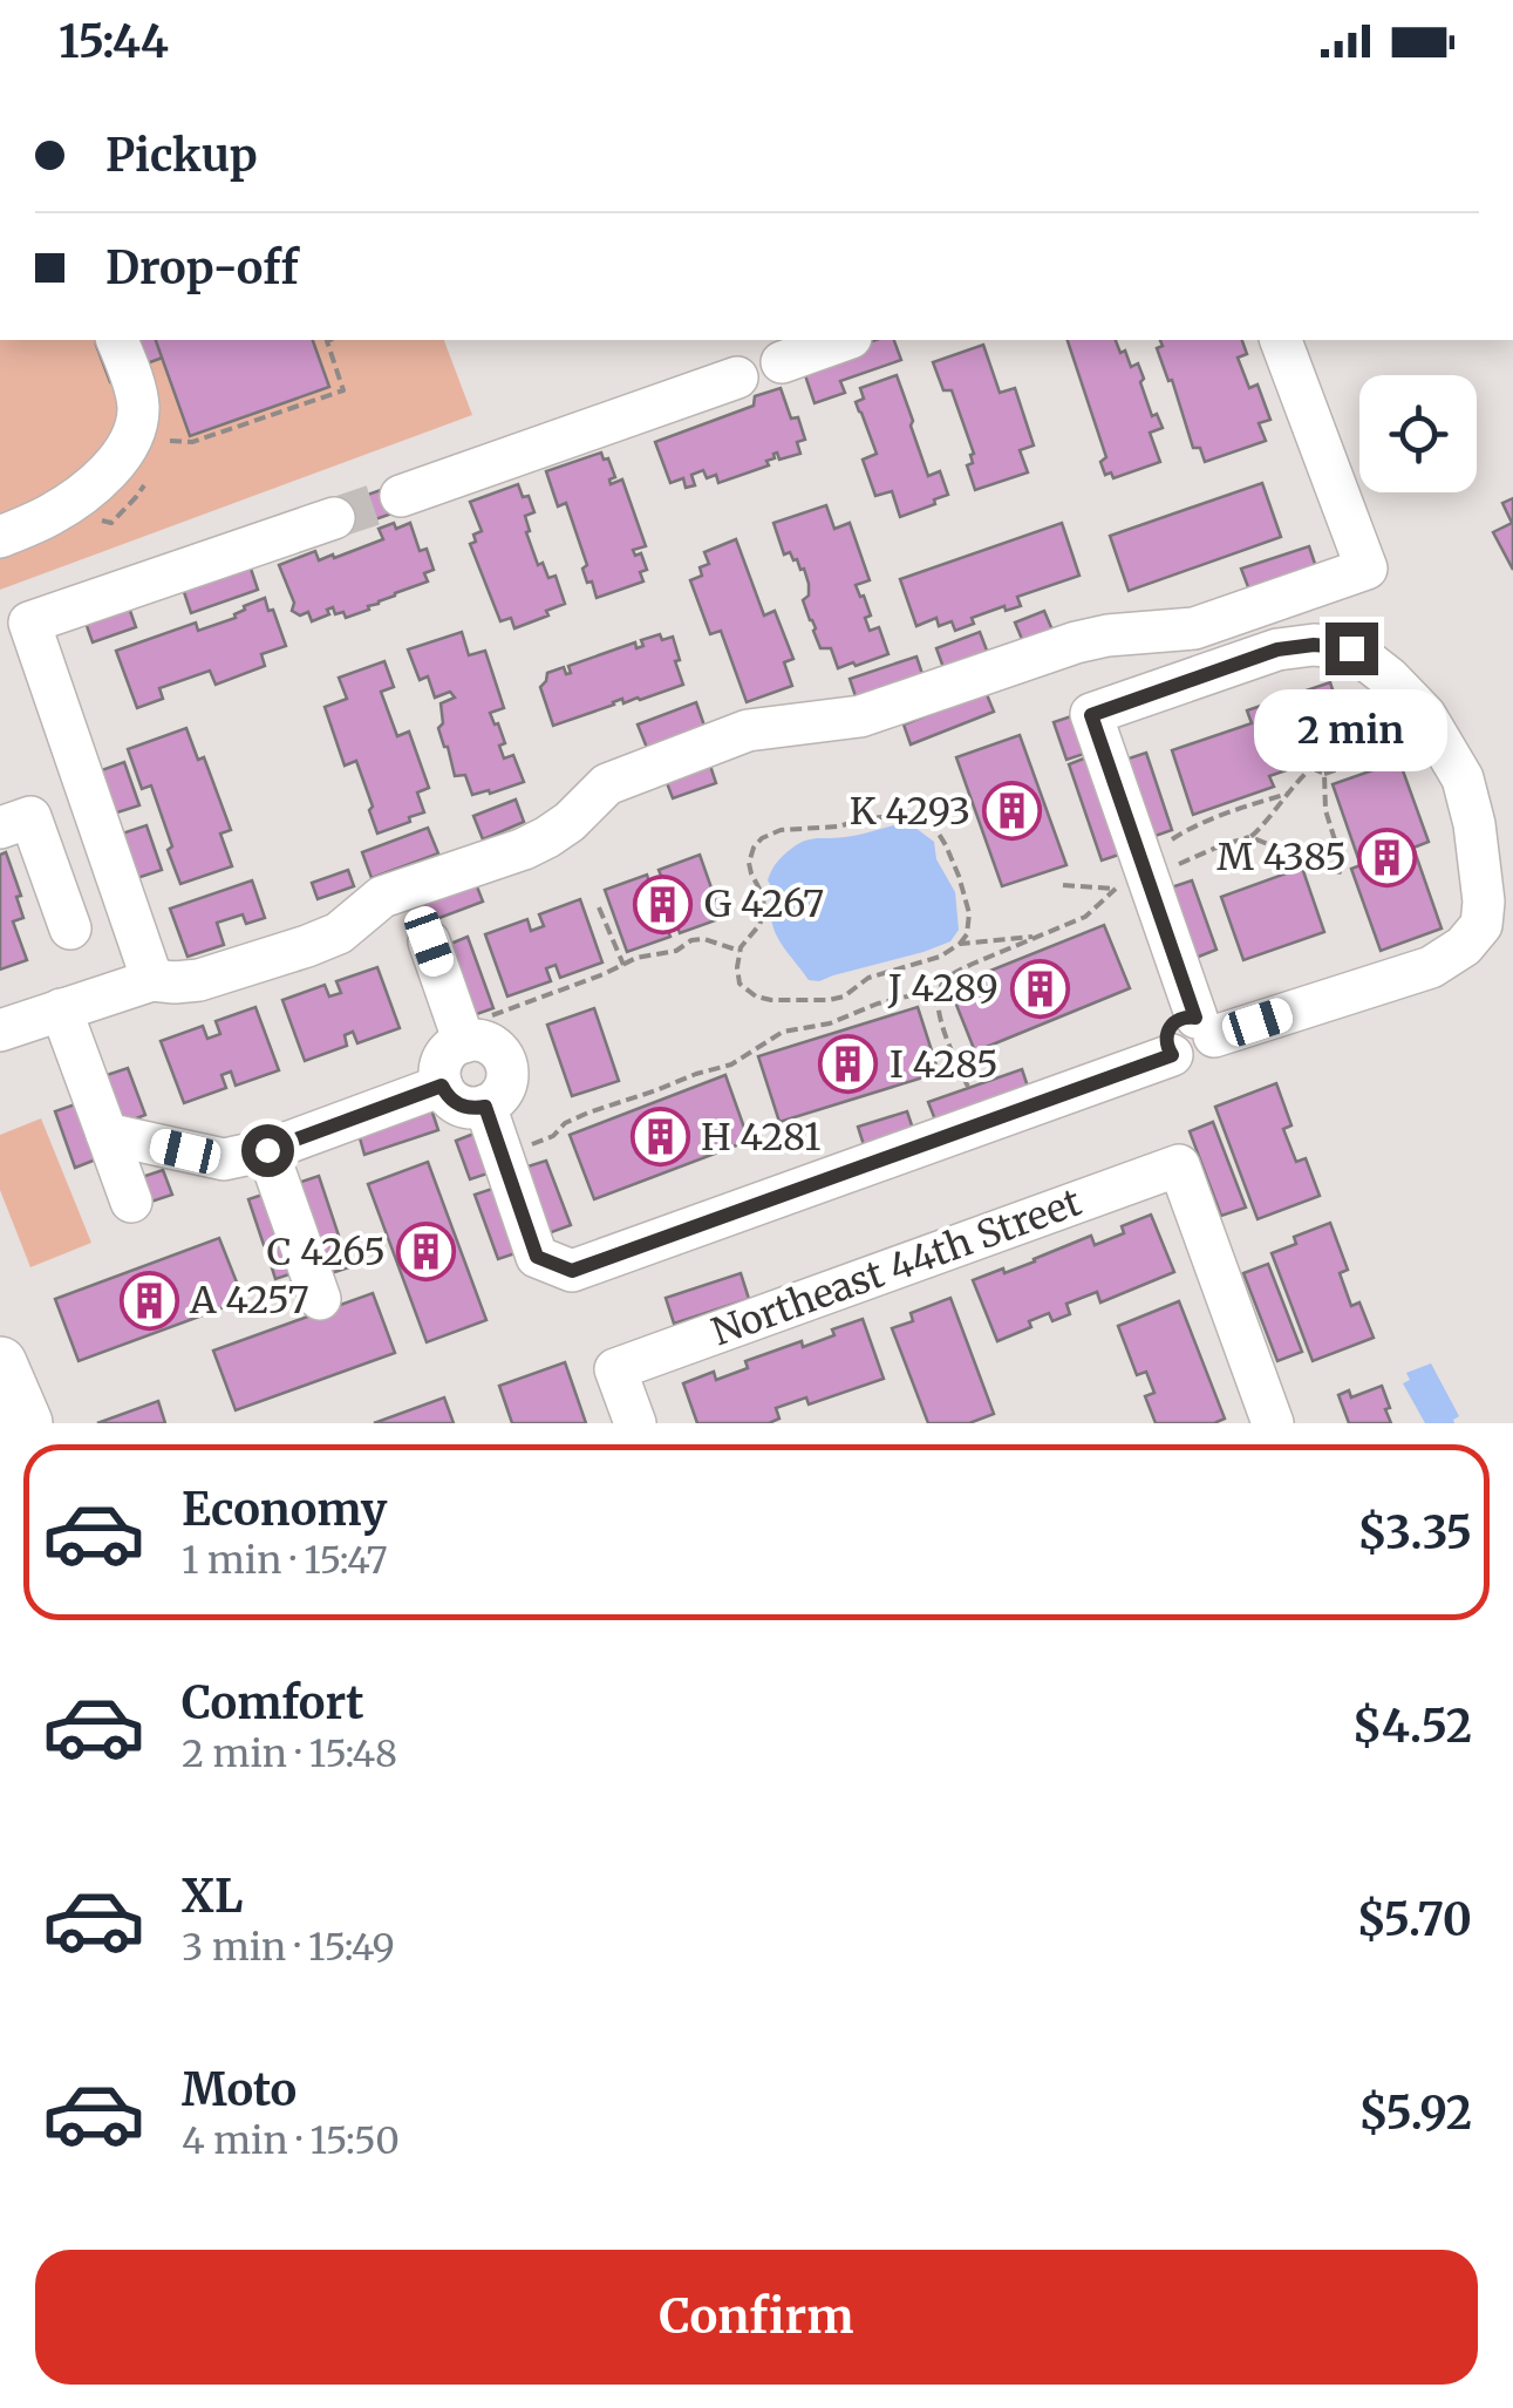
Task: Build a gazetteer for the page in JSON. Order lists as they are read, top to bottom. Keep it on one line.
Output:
{"streets":{"street":["Northeast 44th Street"]},"places":{"building":["K 4293","M 4385","G 4267","J 4289","I 4285","H 4281","C 4265","A 4257"]},"page":{"status":"15:44","banner":["Pickup","Drop-off"],"bubble":"2 min","list":[{"name":"Economy","note":"1 min · 15:47","value":"$3.35"},{"name":"Comfort","note":"2 min · 15:48","value":"$4.52"},{"name":"XL","note":"3 min · 15:49","value":"$5.70"},{"name":"Moto","note":"4 min · 15:50","value":"$5.92"}],"buttons":"Confirm"}}
